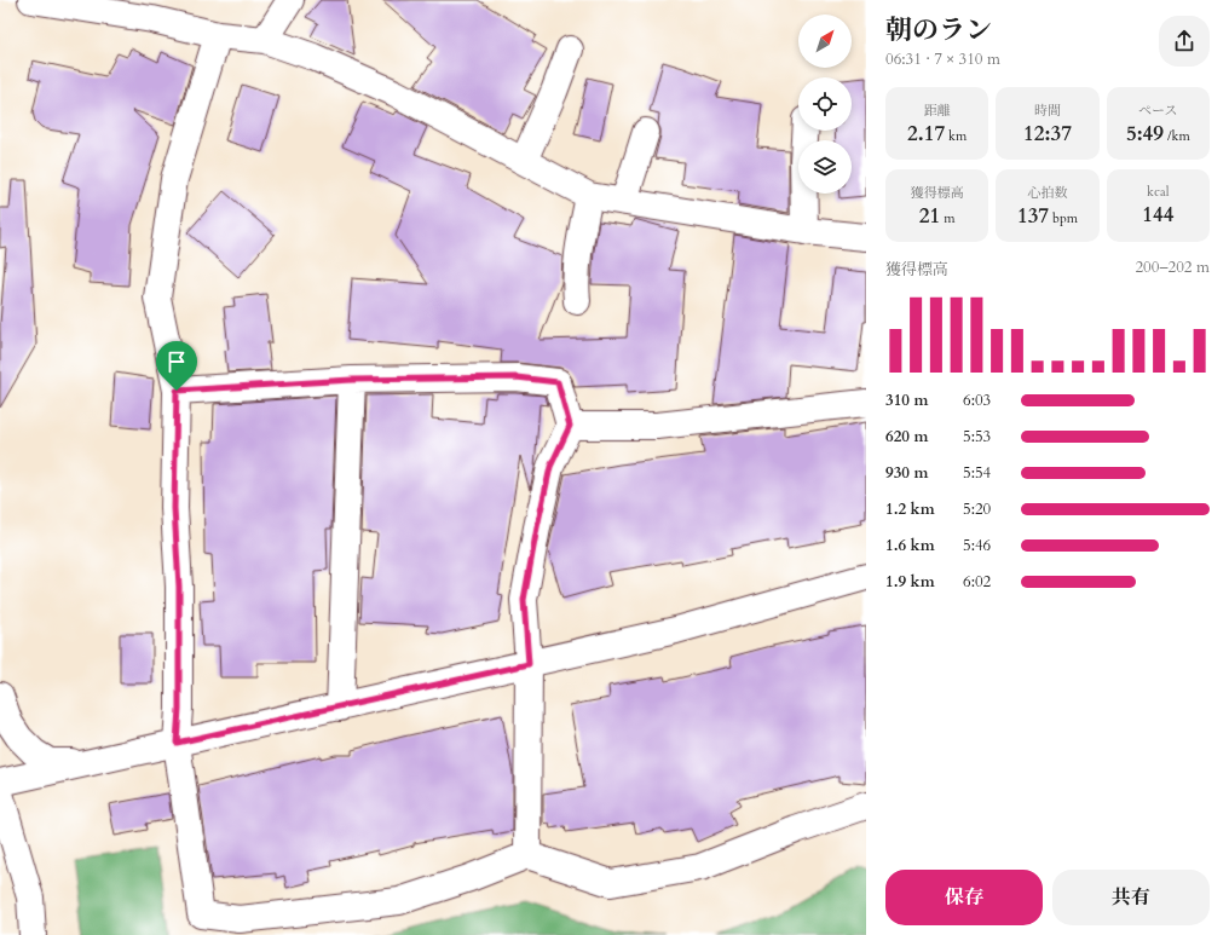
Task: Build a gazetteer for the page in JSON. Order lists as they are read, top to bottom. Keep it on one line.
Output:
{"north":"top right","page":{"heading":["朝のラン","06:31 · 7 × 310 m"],"stats":[["距離","2.17 km"],["時間","12:37"],["ペース","5:49 /km"],["獲得標高","21 m"],["心拍数","137 bpm"],["kcal","144"]],"chart":["獲得標高","200–202 m"],"list":[{"name":"310 m","note":"6:03"},{"name":"620 m","note":"5:53"},{"name":"930 m","note":"5:54"},{"name":"1.2 km","note":"5:20"},{"name":"1.6 km","note":"5:46"},{"name":"1.9 km","note":"6:02"}],"buttons":["保存","共有"]}}
